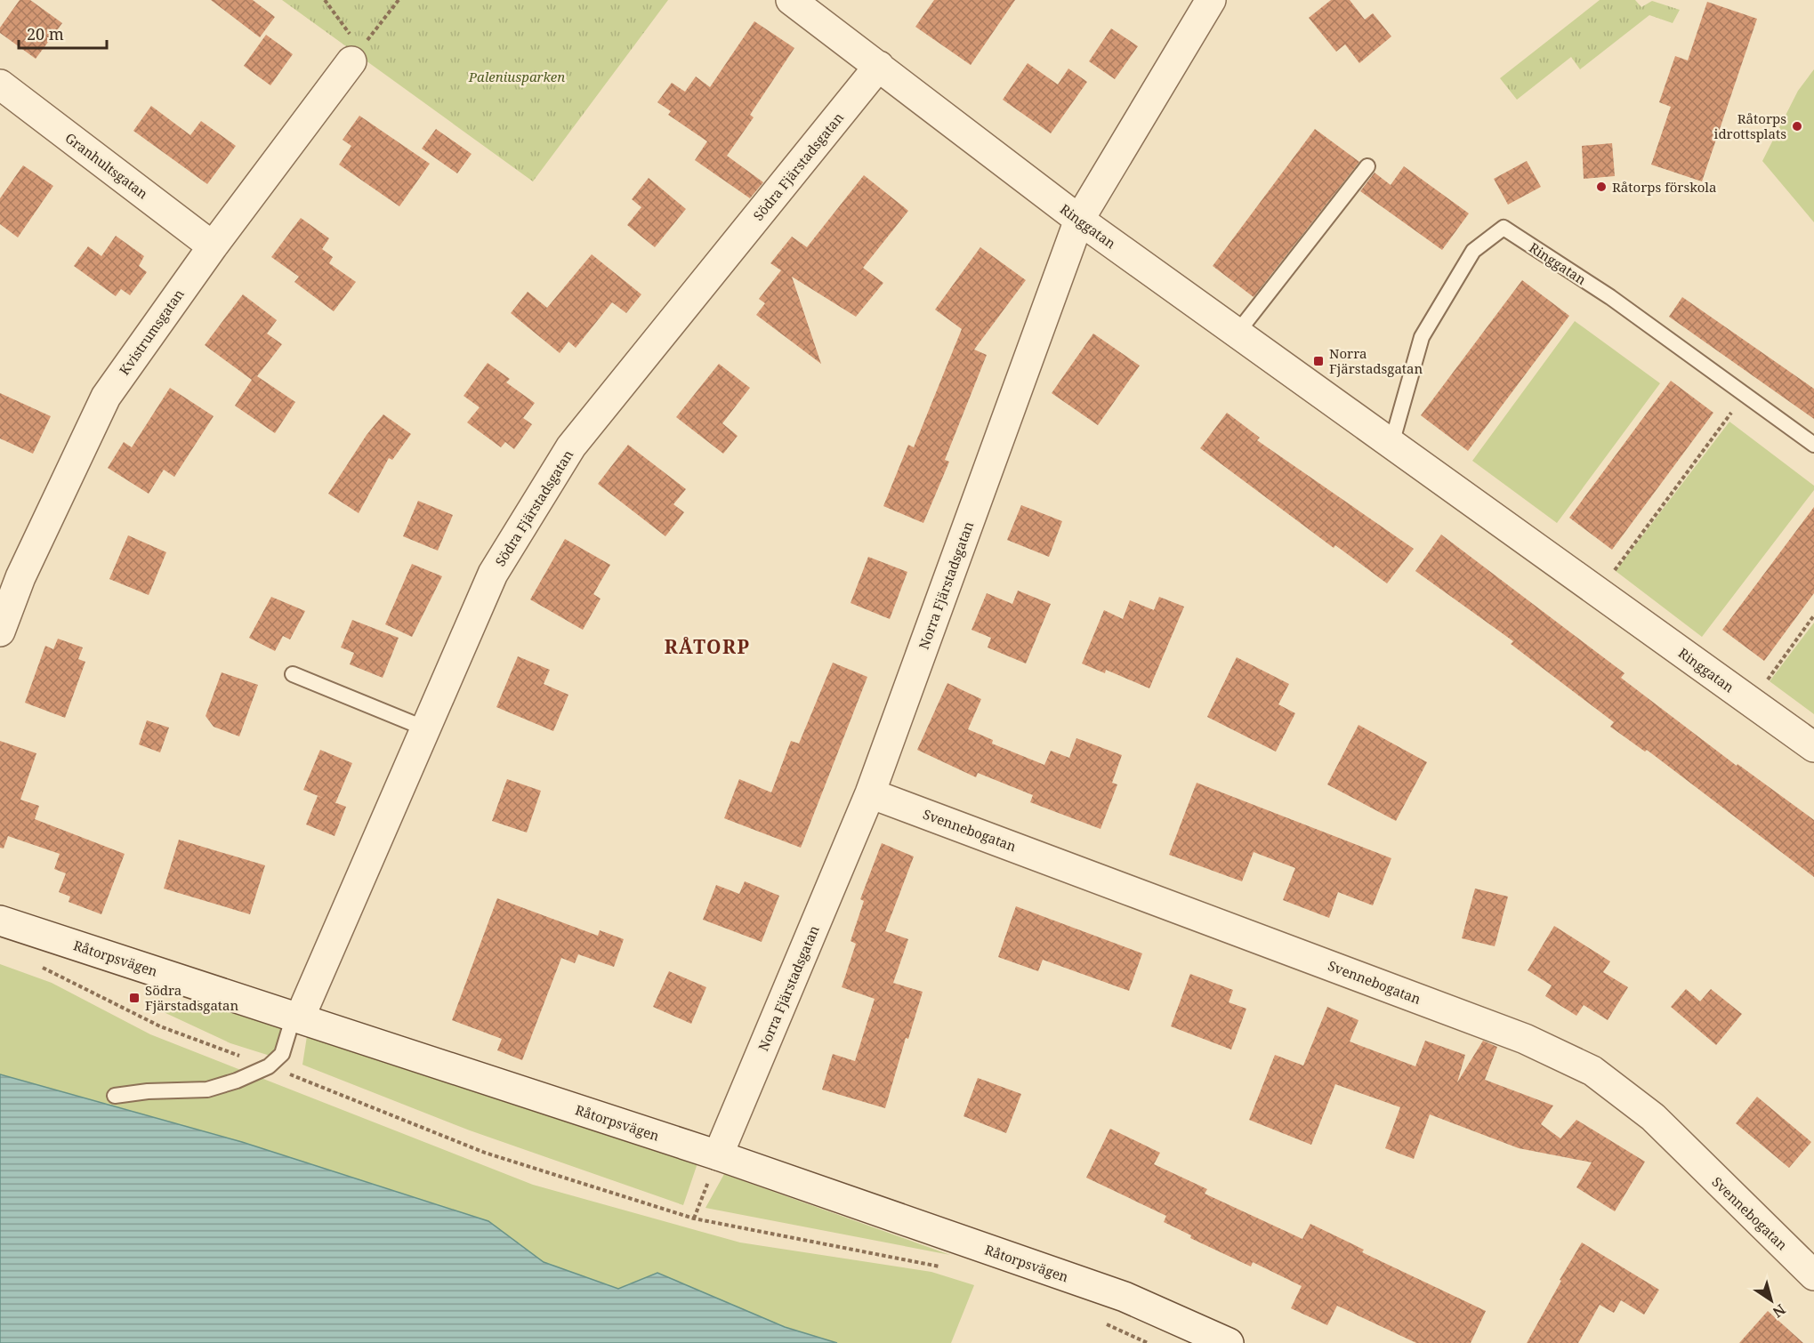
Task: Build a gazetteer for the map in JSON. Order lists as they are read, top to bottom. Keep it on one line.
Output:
{"streets":{"street":["Granhultsgatan","Södra Fjärstadsgatan","Ringgatan","Kvistrumsgatan","Norra Fjärstadsgatan","Svennebogatan","Råtorpsvägen"]},"crossings":[["Granhultsgatan","Kvistrumsgatan"],["Södra Fjärstadsgatan","Ringgatan"],["Södra Fjärstadsgatan","Råtorpsvägen"],["Ringgatan","Norra Fjärstadsgatan"],["Norra Fjärstadsgatan","Svennebogatan"],["Norra Fjärstadsgatan","Råtorpsvägen"]],"districts":["RÅTORP"],"parks":["Paleniusparken"],"places":{"other":["Råtorps idrottsplats","Råtorps förskola"],"transit":["Norra Fjärstadsgatan","Södra Fjärstadsgatan"]},"scale_bar":"20 m","north":"bottom right"}
